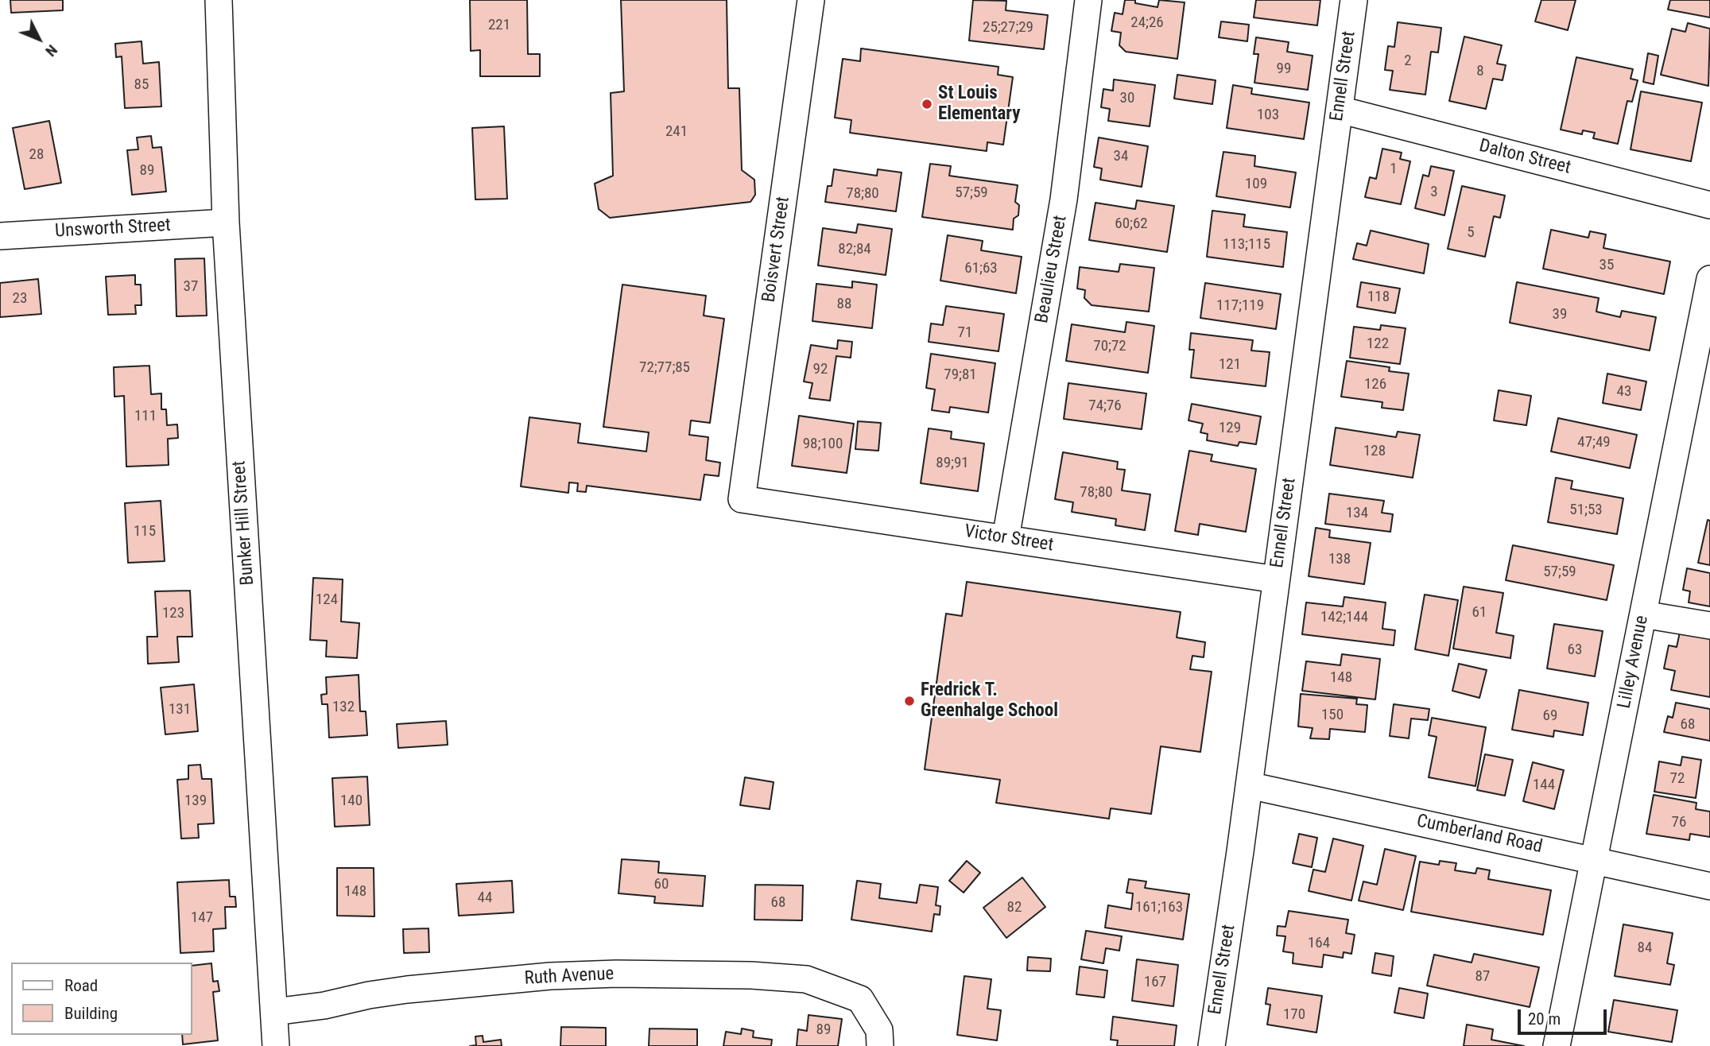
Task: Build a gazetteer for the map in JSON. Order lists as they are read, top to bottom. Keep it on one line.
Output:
{"streets":{"street":["Ennell Street","Dalton Street","Unsworth Street","Boisvert Street","Beaulieu Street","Bunker Hill Street","Victor Street","Lilley Avenue","Cumberland Road","Ruth Avenue"]},"crossings":[["Ennell Street","Dalton Street"],["Ennell Street","Victor Street"],["Ennell Street","Cumberland Road"],["Unsworth Street","Bunker Hill Street"],["Boisvert Street","Victor Street"],["Beaulieu Street","Victor Street"],["Bunker Hill Street","Ruth Avenue"],["Lilley Avenue","Cumberland Road"]],"places":["St Louis Elementary","Fredrick T. Greenhalge School"],"house_numbers":["24;26","221","25;27;29","2","99","8","85","30","103","241","28","34","1","89","109","3","57;59","78;80","60;62","5","113;115","82;84","35","61;63","37","118","23","88","117;119","39","71","122","70;72","121","72;77;85","92","79;81","126","43","74;76","111","129","47;49","98;100","128","89;91","78;80","51;53","134","115","138","57;59","124","61","123","142;144","63","148","132","131","150","69","68","72","144","139","140","76","60","148","44","68","82","161;163","147","164","84","87","167","170","89"],"legend":["Road","Building"],"scale_bar":"20 m","north":"bottom right"}
